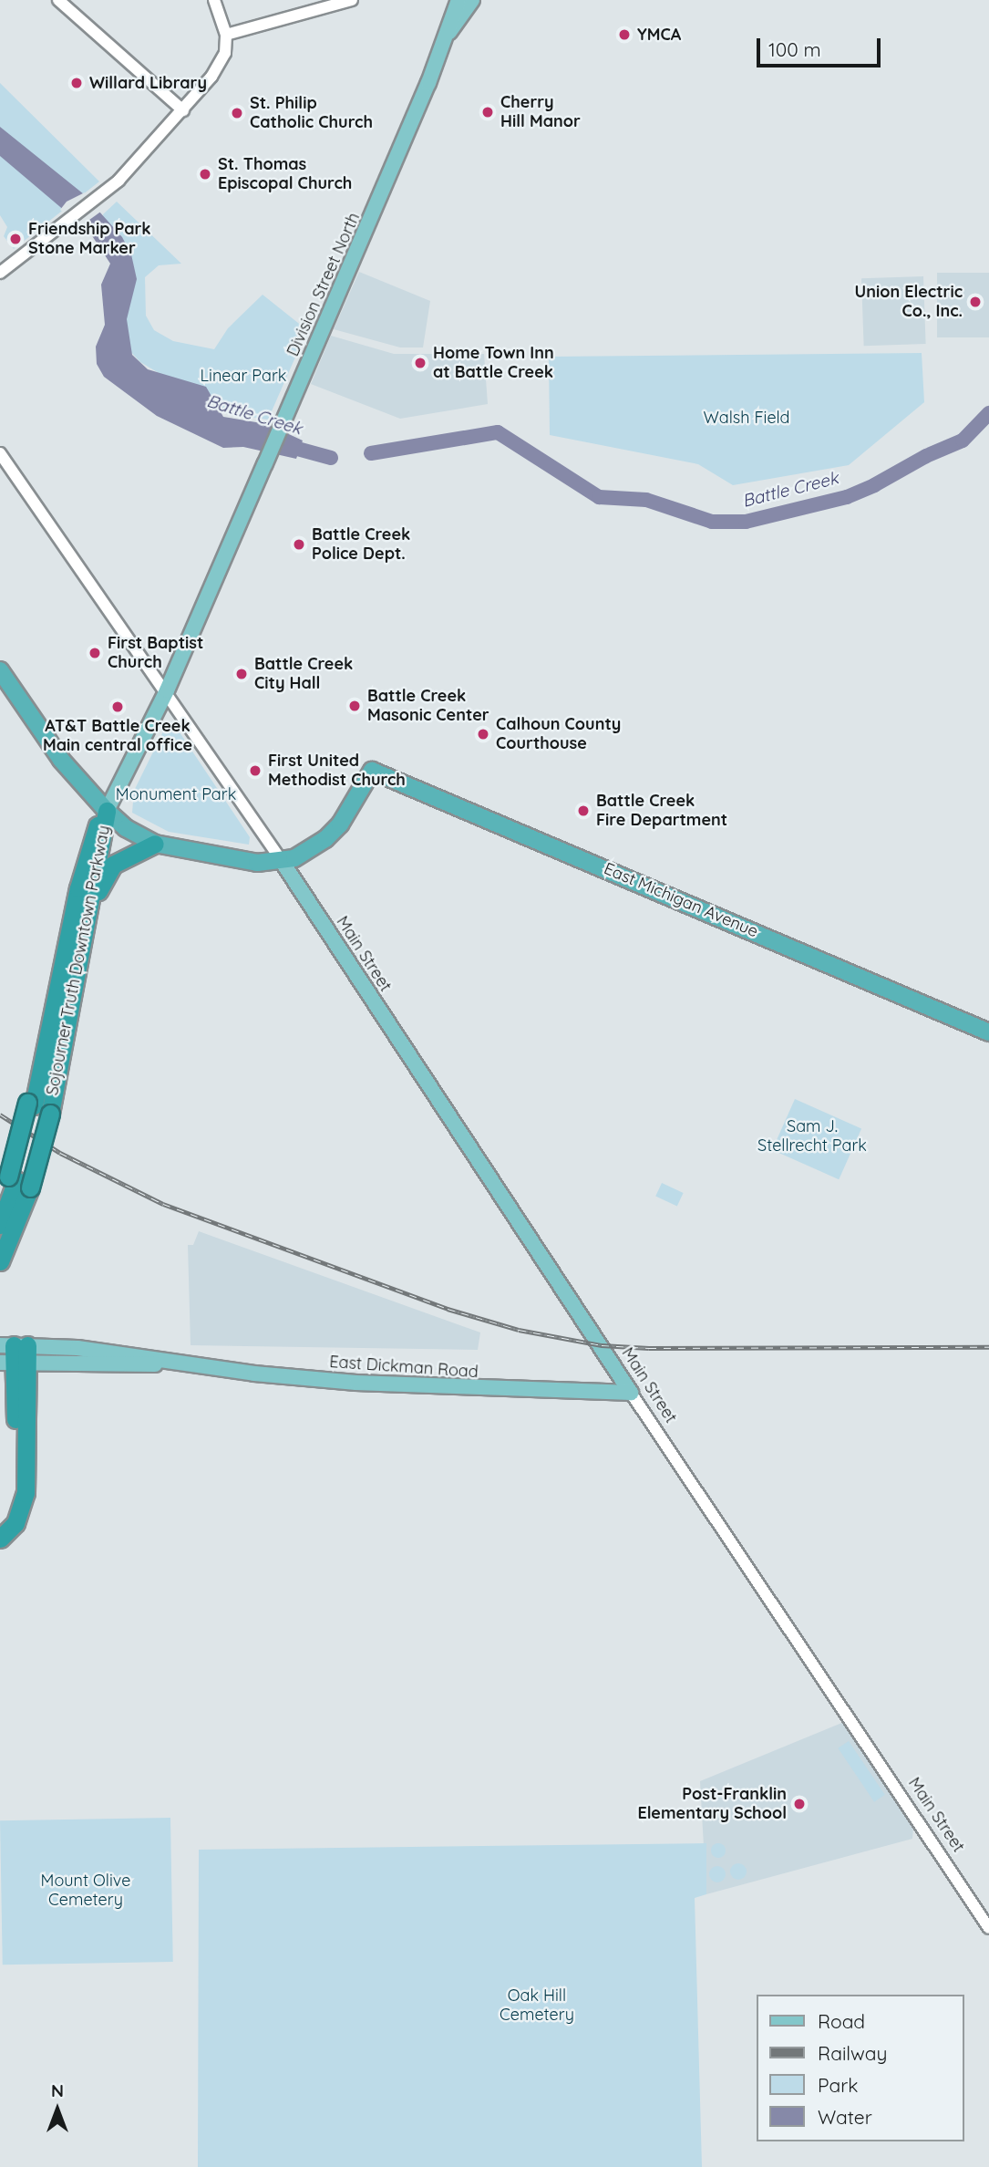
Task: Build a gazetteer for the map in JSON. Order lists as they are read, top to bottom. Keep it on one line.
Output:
{"streets":{"highway":["East Michigan Avenue","Sojourner Truth Downtown Parkway"],"main road":["Division Street North","Main Street","East Dickman Road"]},"crossings":[["Division Street North","Sojourner Truth Downtown Parkway"],["East Michigan Avenue","Main Street"],["Main Street","East Dickman Road"]],"water":["Battle Creek"],"parks":["Linear Park","Walsh Field","Monument Park","Sam J. Stellrecht Park","Mount Olive Cemetery","Oak Hill Cemetery"],"places":["YMCA","Willard Library","Cherry Hill Manor","St. Philip Catholic Church","St. Thomas Episcopal Church","Friendship Park Stone Marker","Union Electric Co., Inc.","Home Town Inn at Battle Creek","Battle Creek Police Dept.","First Baptist Church","Battle Creek City Hall","Battle Creek Masonic Center","AT&T Battle Creek Main central office","Calhoun County Courthouse","First United Methodist Church","Battle Creek Fire Department","Post-Franklin Elementary School"],"legend":["Road","Railway","Park","Water"],"scale_bar":"100 m","north":"top"}
